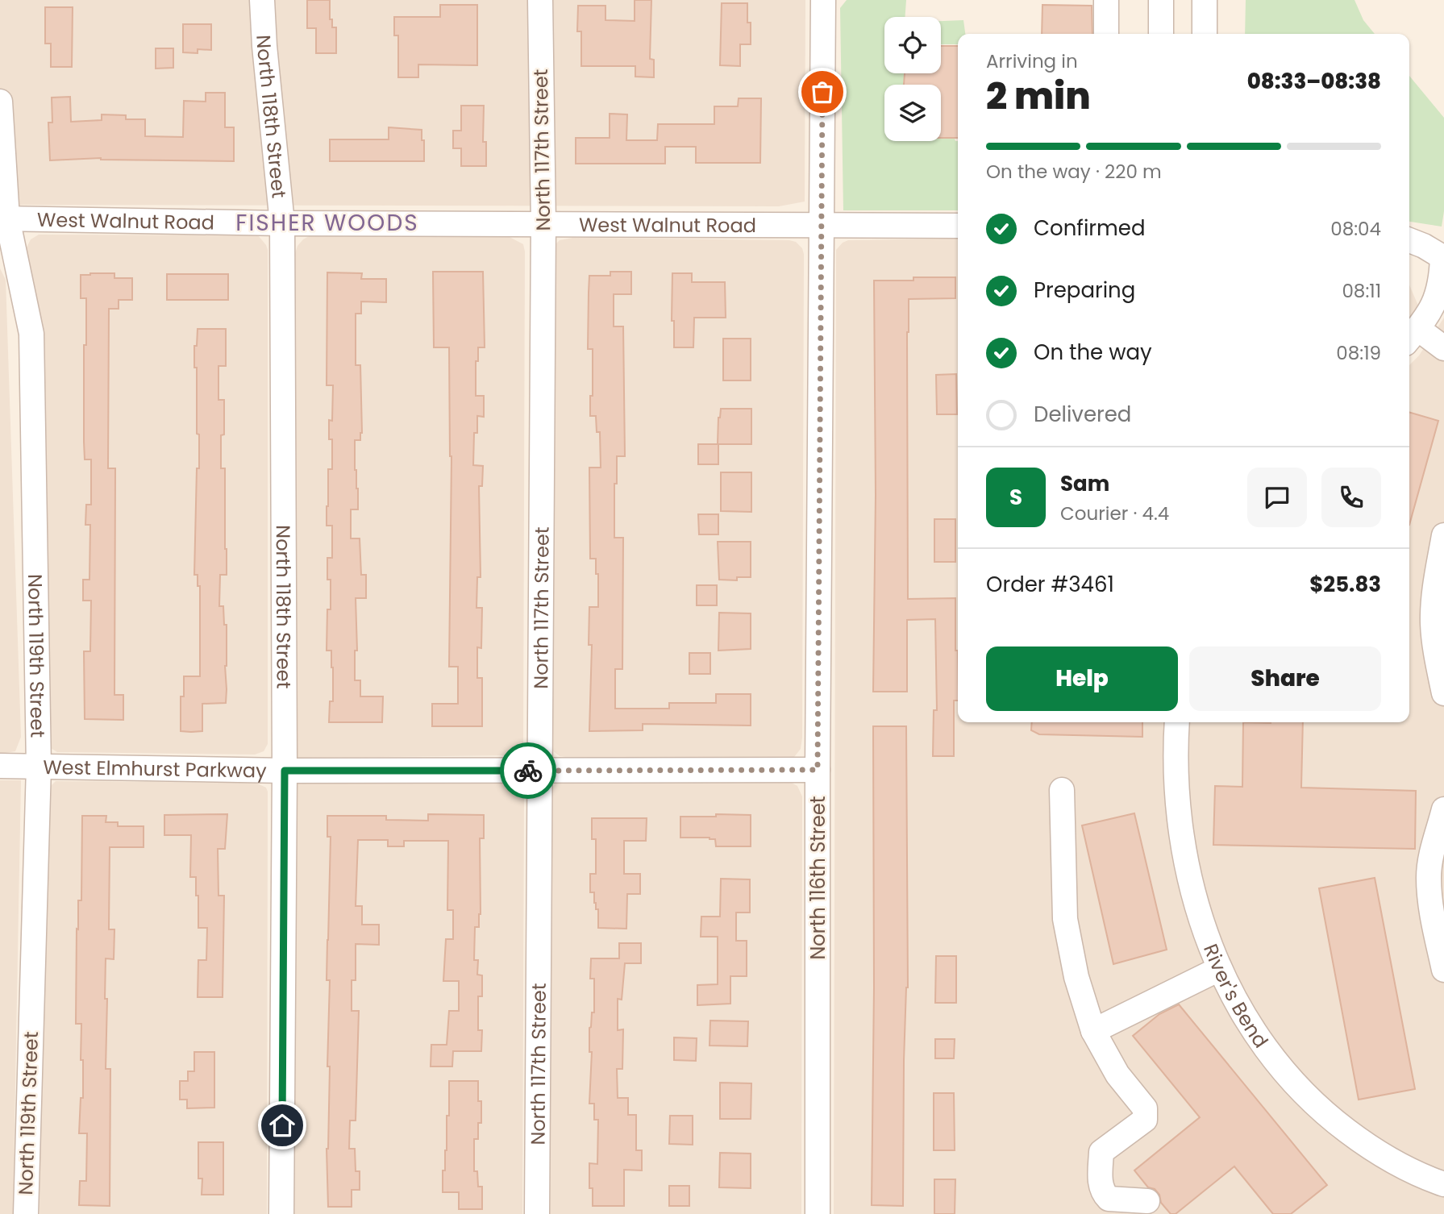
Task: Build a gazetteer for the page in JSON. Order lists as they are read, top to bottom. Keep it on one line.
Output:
{"streets":{"street":["North 118th Street","North 117th Street","West Walnut Road","North 119th Street","West Elmhurst Parkway","North 116th Street","River's Bend"]},"crossings":[["North 118th Street","West Walnut Road"],["North 118th Street","West Elmhurst Parkway"],["North 117th Street","West Walnut Road"],["North 117th Street","West Elmhurst Parkway"],["West Walnut Road","North 119th Street"],["West Walnut Road","North 116th Street"],["North 119th Street","West Elmhurst Parkway"],["West Elmhurst Parkway","North 116th Street"]],"districts":["FISHER WOODS"],"page":{"heading":["2 min","Arriving in","08:33–08:38"],"panel":["Sam","Courier · 4.4","Order #3461","$25.83"],"bar":"On the way · 220 m","list":[["Confirmed","08:04"],["Preparing","08:11"],["On the way","08:19"],"Delivered"],"round":"S","buttons":["Help","Share"]}}
